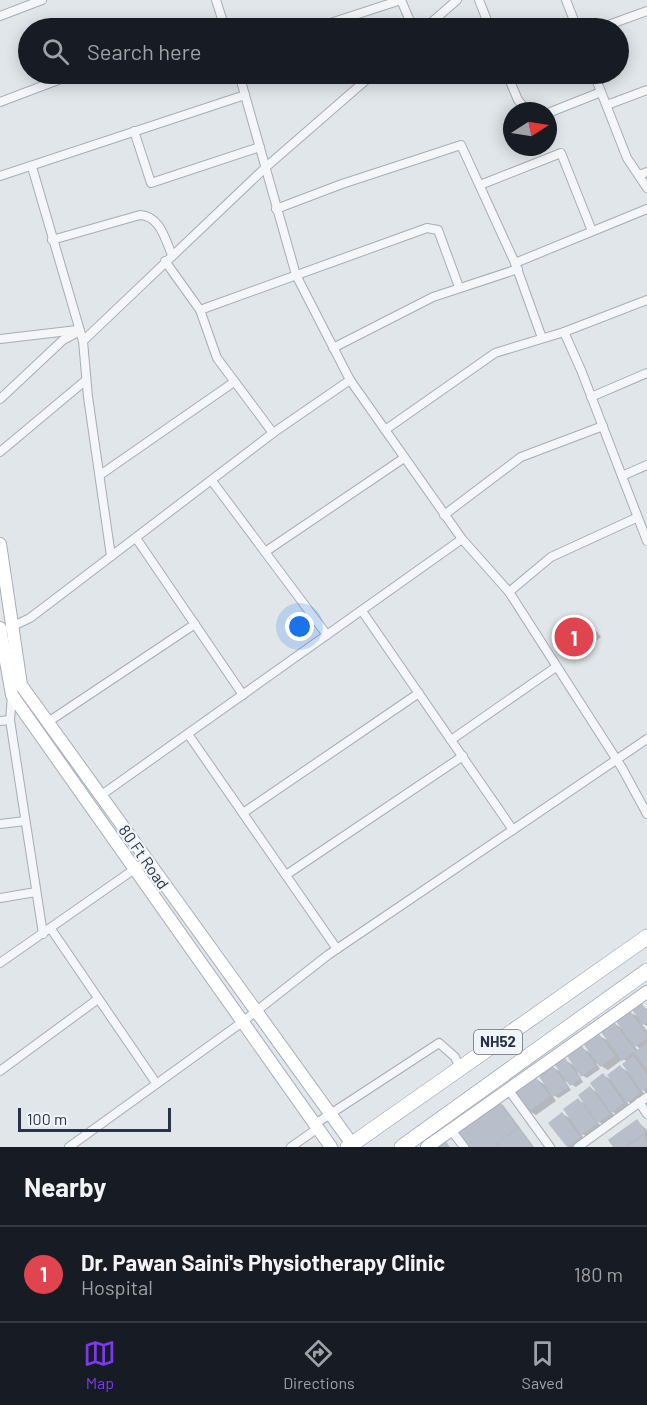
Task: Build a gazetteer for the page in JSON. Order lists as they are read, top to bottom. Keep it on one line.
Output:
{"streets":{"highway":["NH52"],"main road":["80 Ft Road"]},"crossings":[["80 Ft Road","NH52"]],"scale_bar":"100 m","north":"right","page":{"search":"Search here","pins":"1","scale":"100 m","heading":"Nearby","list":[{"mark":"1","name":"Dr. Pawan Saini's Physiotherapy Clinic","note":"Hospital","value":"180 m"}],"nav":["Map","Directions","Saved"]}}
